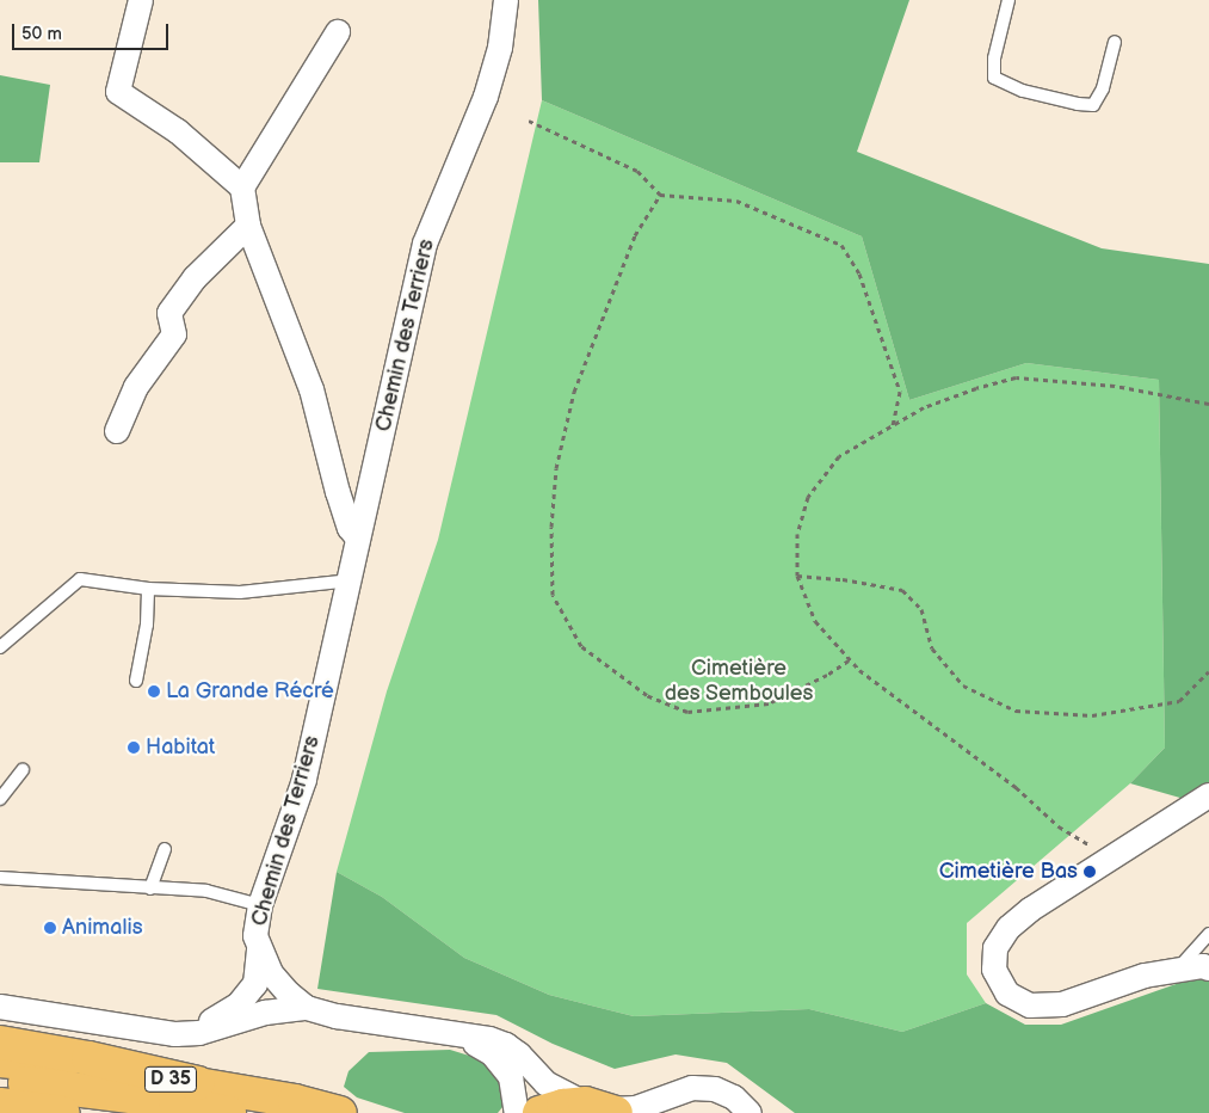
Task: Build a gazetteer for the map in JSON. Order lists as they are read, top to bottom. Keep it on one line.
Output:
{"streets":{"main road":["D 35"],"street":["Chemin des Terriers"]},"parks":["Cimetière des Semboules"],"places":["La Grande Récré","Habitat","Cimetière Bas","Animalis"],"scale_bar":"50 m"}
